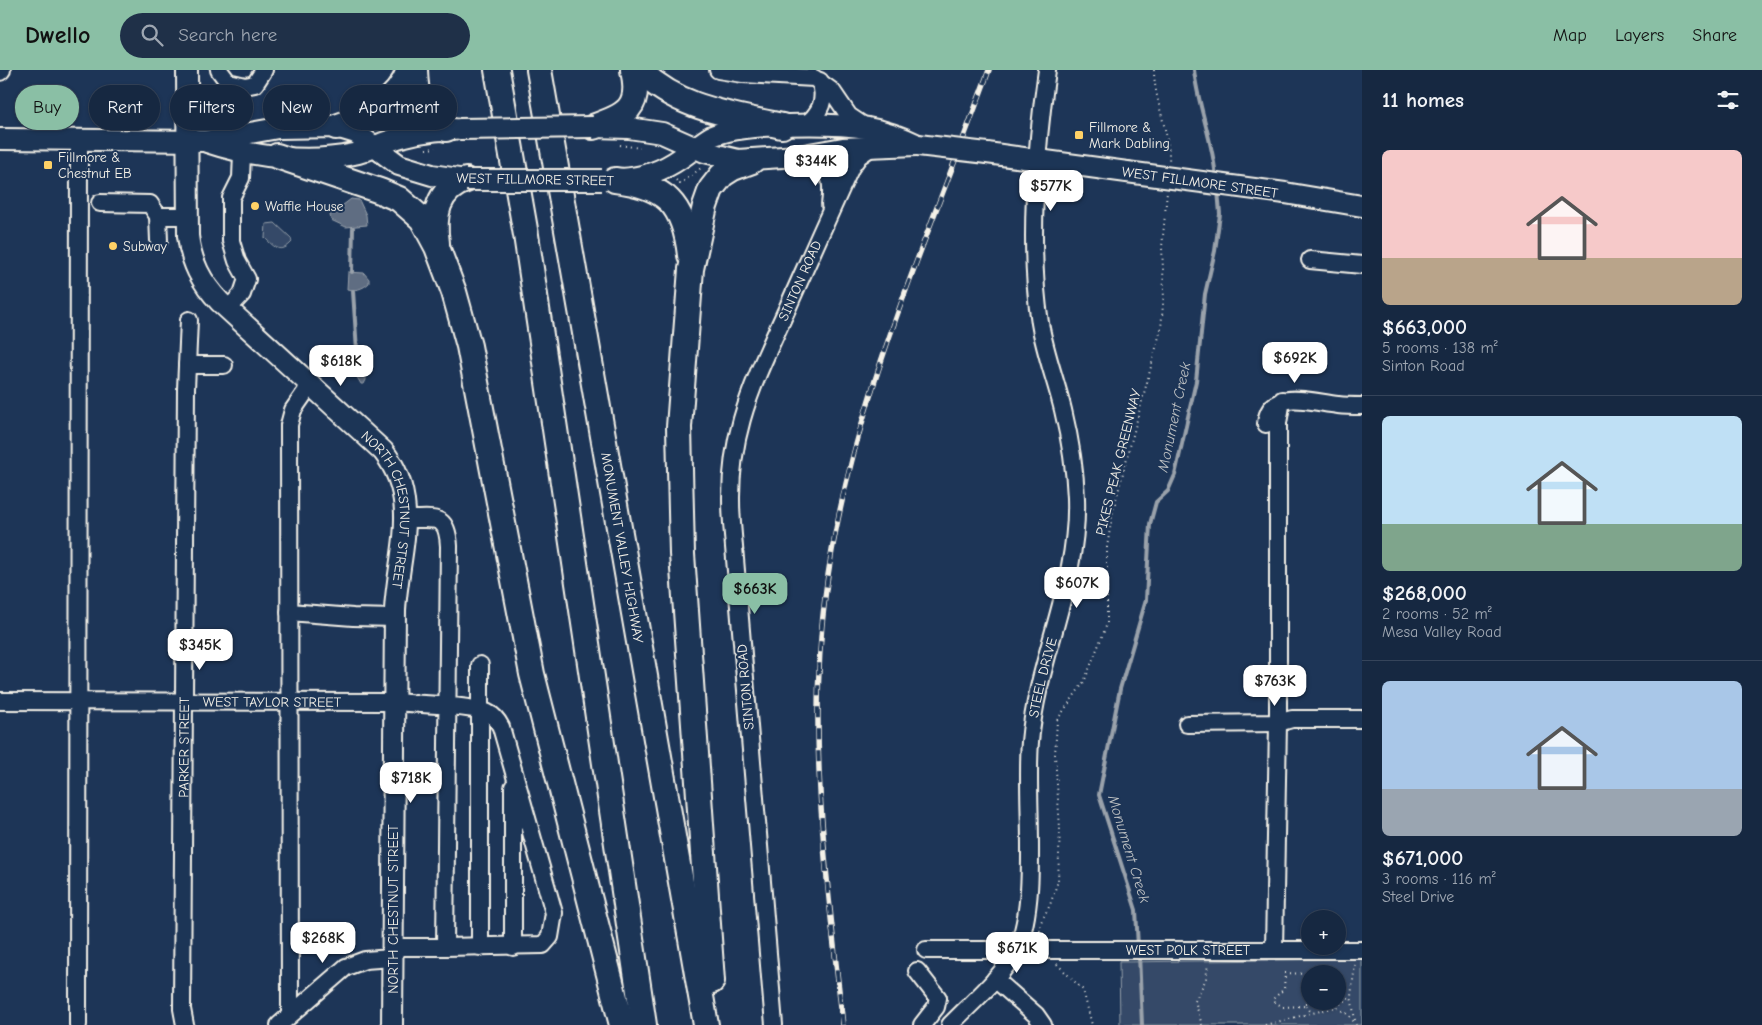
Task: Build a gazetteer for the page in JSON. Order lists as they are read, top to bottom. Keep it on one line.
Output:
{"streets":{"highway":["MONUMENT VALLEY HIGHWAY"],"main road":["WEST FILLMORE STREET","NORTH CHESTNUT STREET"],"street":["SINTON ROAD","STEEL DRIVE","WEST TAYLOR STREET","PARKER STREET","WEST POLK STREET"],"path":["PIKES PEAK GREENWAY"]},"crossings":[["WEST FILLMORE STREET","SINTON ROAD"],["WEST FILLMORE STREET","NORTH CHESTNUT STREET"],["WEST FILLMORE STREET","STEEL DRIVE"],["NORTH CHESTNUT STREET","WEST TAYLOR STREET"],["STEEL DRIVE","WEST POLK STREET"],["WEST TAYLOR STREET","PARKER STREET"]],"water":["Monument Creek"],"places":{"transit":["Fillmore & Mark Dabling","Fillmore & Chestnut EB"],"other":["Waffle House","Subway"]},"page":{"header":"Dwello","search":"Search here","nav":["Map","Layers","Share"],"heading":"11 homes","chip":["Buy","Rent","Filters","New","Apartment"],"list":[{"name":"$663,000","note":"5 rooms · 138 m² · Sinton Road"},{"name":"$268,000","note":"2 rooms · 52 m² · Mesa Valley Road"},{"name":"$671,000","note":"3 rooms · 116 m² · Steel Drive"}],"price":["$344K","$577K","$692K","$618K","$607K","$663K","$345K","$763K","$718K","$268K","$671K"],"map_buttons":["+","−"]}}
